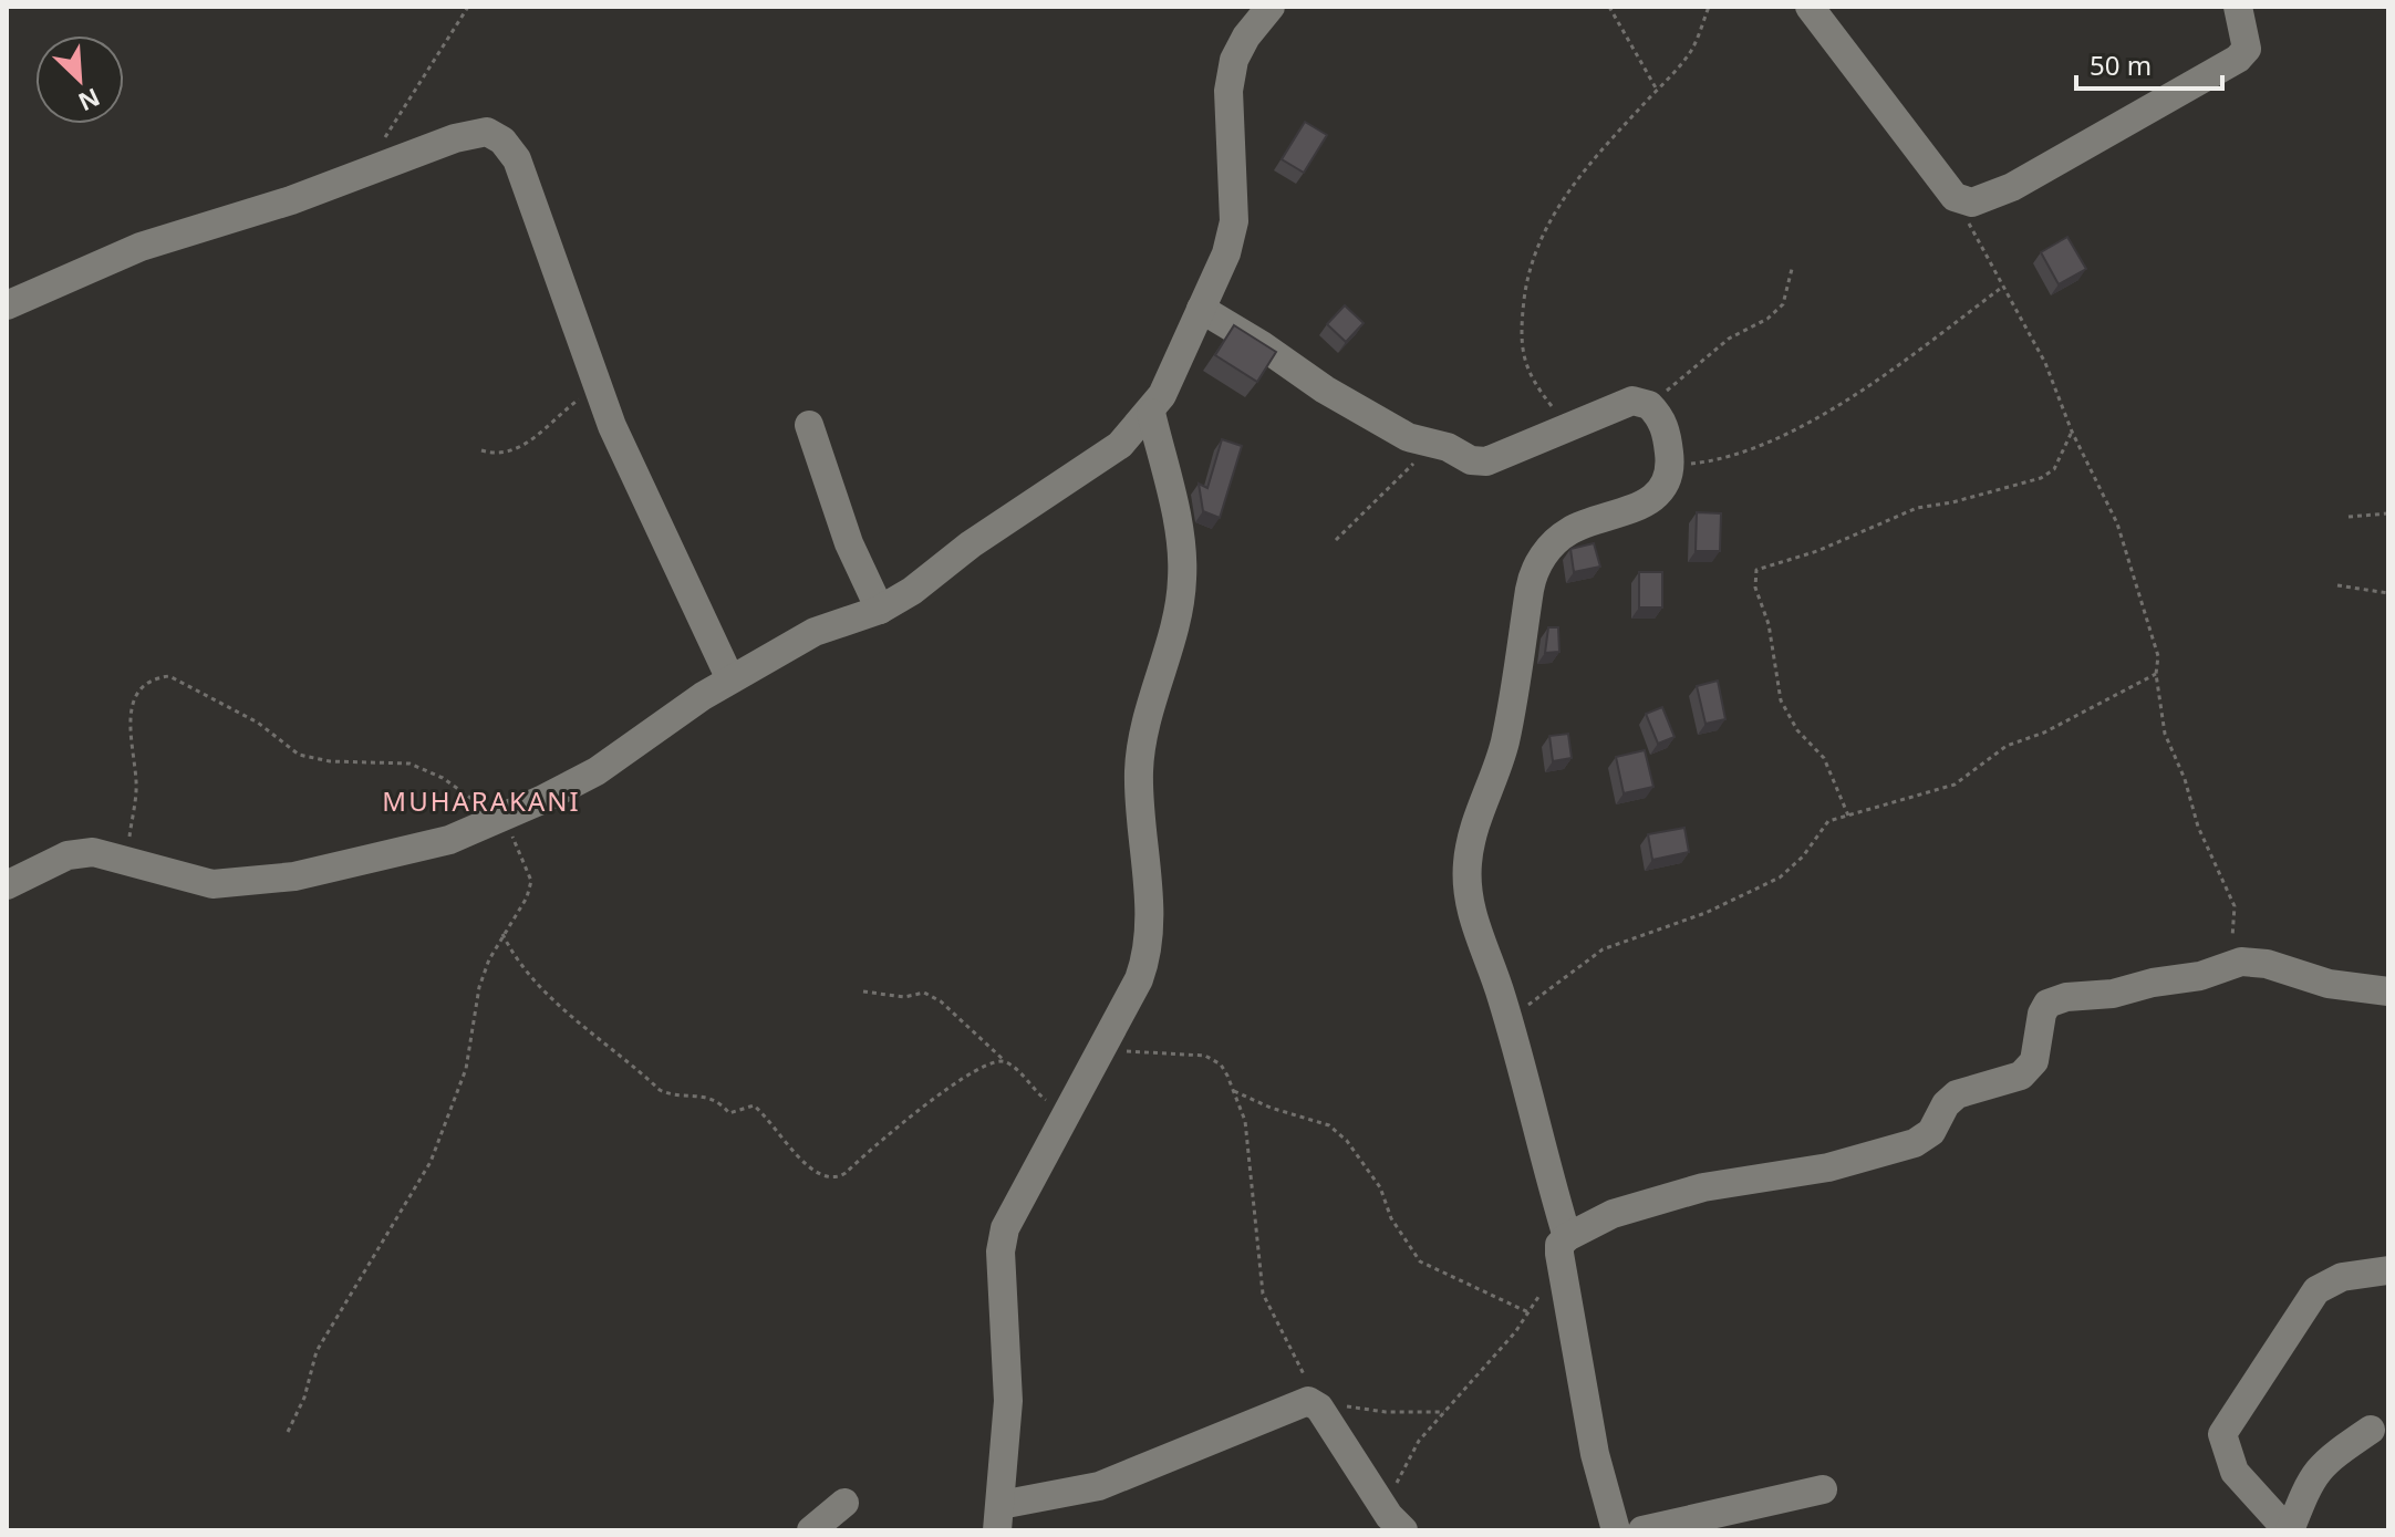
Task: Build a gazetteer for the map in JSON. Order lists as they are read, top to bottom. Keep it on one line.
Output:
{"districts":["MUHARAKANI"],"scale_bar":"50 m","north":"bottom right"}
